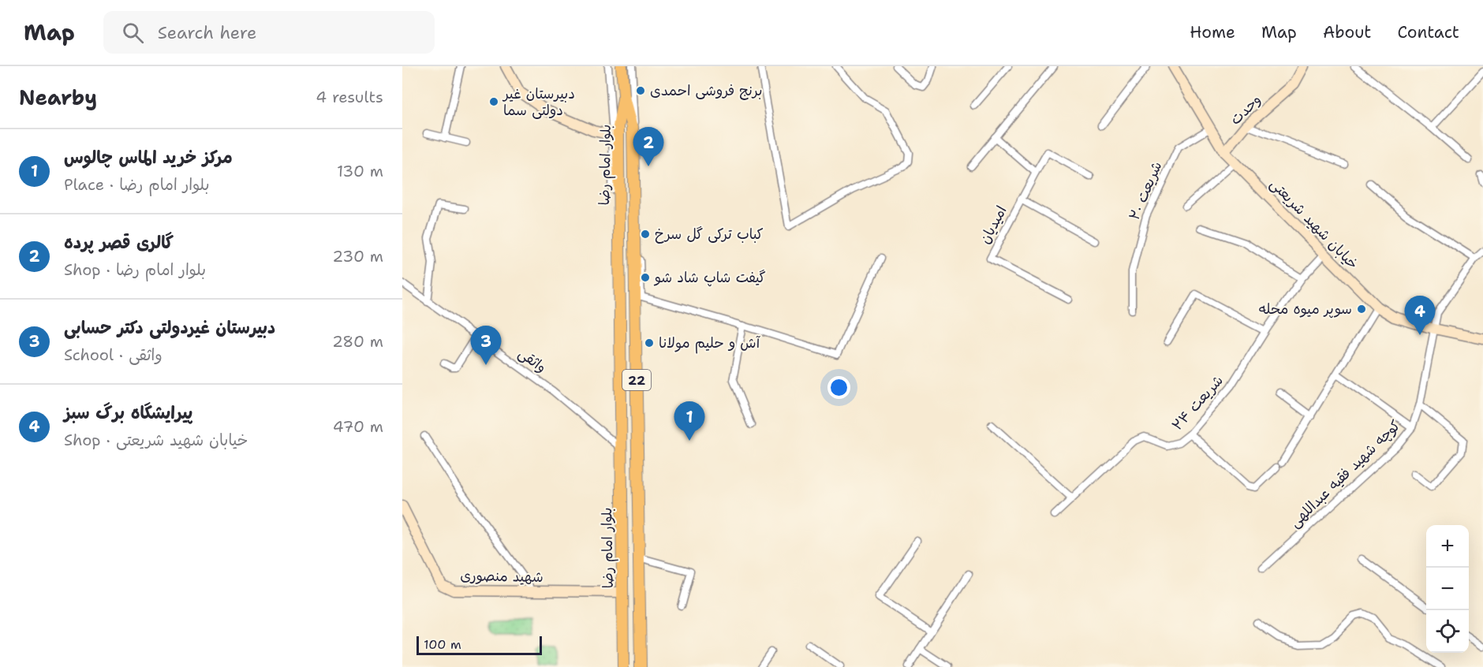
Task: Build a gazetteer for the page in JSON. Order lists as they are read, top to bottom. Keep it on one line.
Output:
{"streets":{"main road":["بلوار امام رضا","22"],"street":["وحدت","شریعت ۲۰","خیابان شهید شریعتی","امیدیان","واثقی","شریعت ۲۴","کوچه شهید فقیه عبداللهی","شهید منصوری"]},"crossings":[["وحدت","خیابان شهید شریعتی"],["بلوار امام رضا","واثقی"],["بلوار امام رضا","شهید منصوری"],["شریعت ۲۰","خیابان شهید شریعتی"],["خیابان شهید شریعتی","شریعت ۲۴"],["خیابان شهید شریعتی","کوچه شهید فقیه عبداللهی"]],"places":["برنج فروشی احمدی","دبیرستان غیر دولتی سما","کباب ترکی گل سرخ","گیفت شاپ شاد شو","سوپر میوه محله","آش و حلیم مولانا"],"scale_bar":"100 m","page":{"header":"Map","search":"Search here","nav":["Home","Map","About","Contact"],"heading":["Nearby","4 results"],"pins":["2","4","3","1"],"list":[{"mark":"1","name":"مرکز خرید الماس چالوس","note":"Place · بلوار امام رضا","value":"130 m"},{"mark":"2","name":"گالری قصر پرده","note":"Shop · بلوار امام رضا","value":"230 m"},{"mark":"3","name":"دبیرستان غیردولتی دکتر حسابی","note":"School · واثقی","value":"280 m"},{"mark":"4","name":"پیرایشگاه برگ سبز","note":"Shop · خیابان شهید شریعتی","value":"470 m"}],"map_buttons":["+","−"],"scale":"100 m"}}
